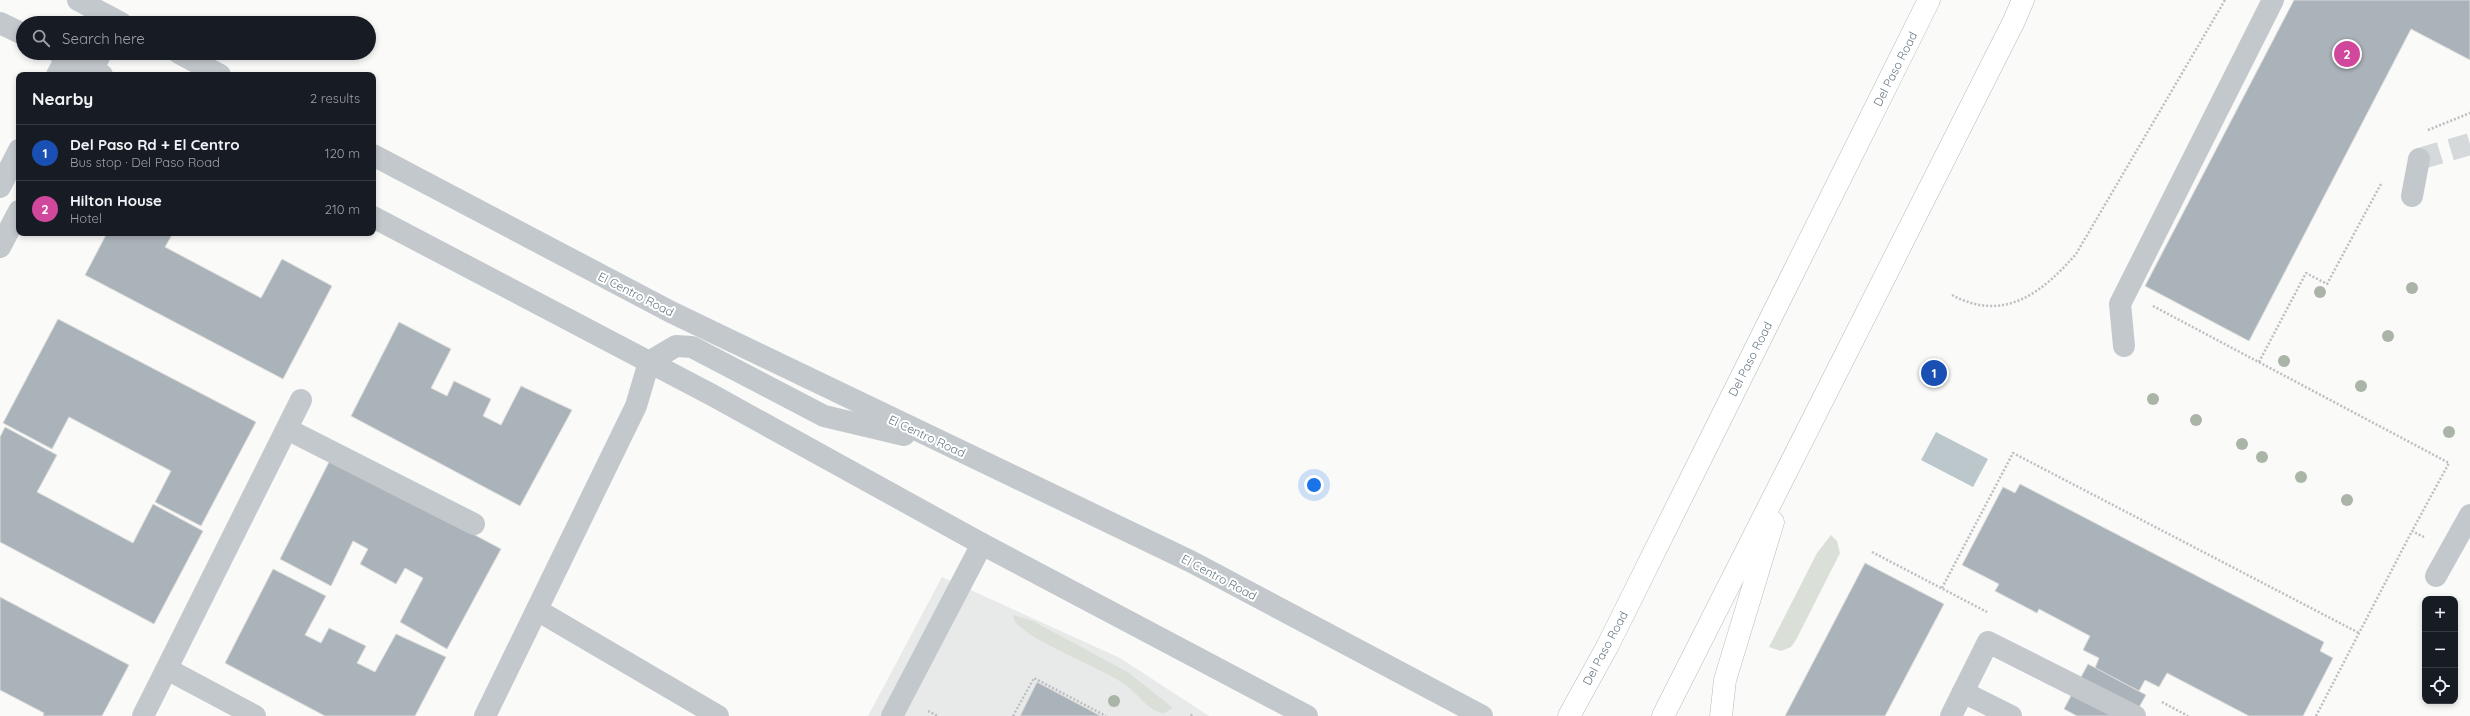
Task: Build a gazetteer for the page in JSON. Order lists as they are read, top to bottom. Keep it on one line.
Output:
{"streets":{"main road":["Del Paso Road"],"street":["El Centro Road"]},"page":{"search":"Search here","pins":["2","1"],"heading":["Nearby","2 results"],"list":[{"mark":"1","name":"Del Paso Rd + El Centro","note":"Bus stop · Del Paso Road","value":"120 m"},{"mark":"2","name":"Hilton House","note":"Hotel","value":"210 m"}],"map_buttons":["+","−"]}}
